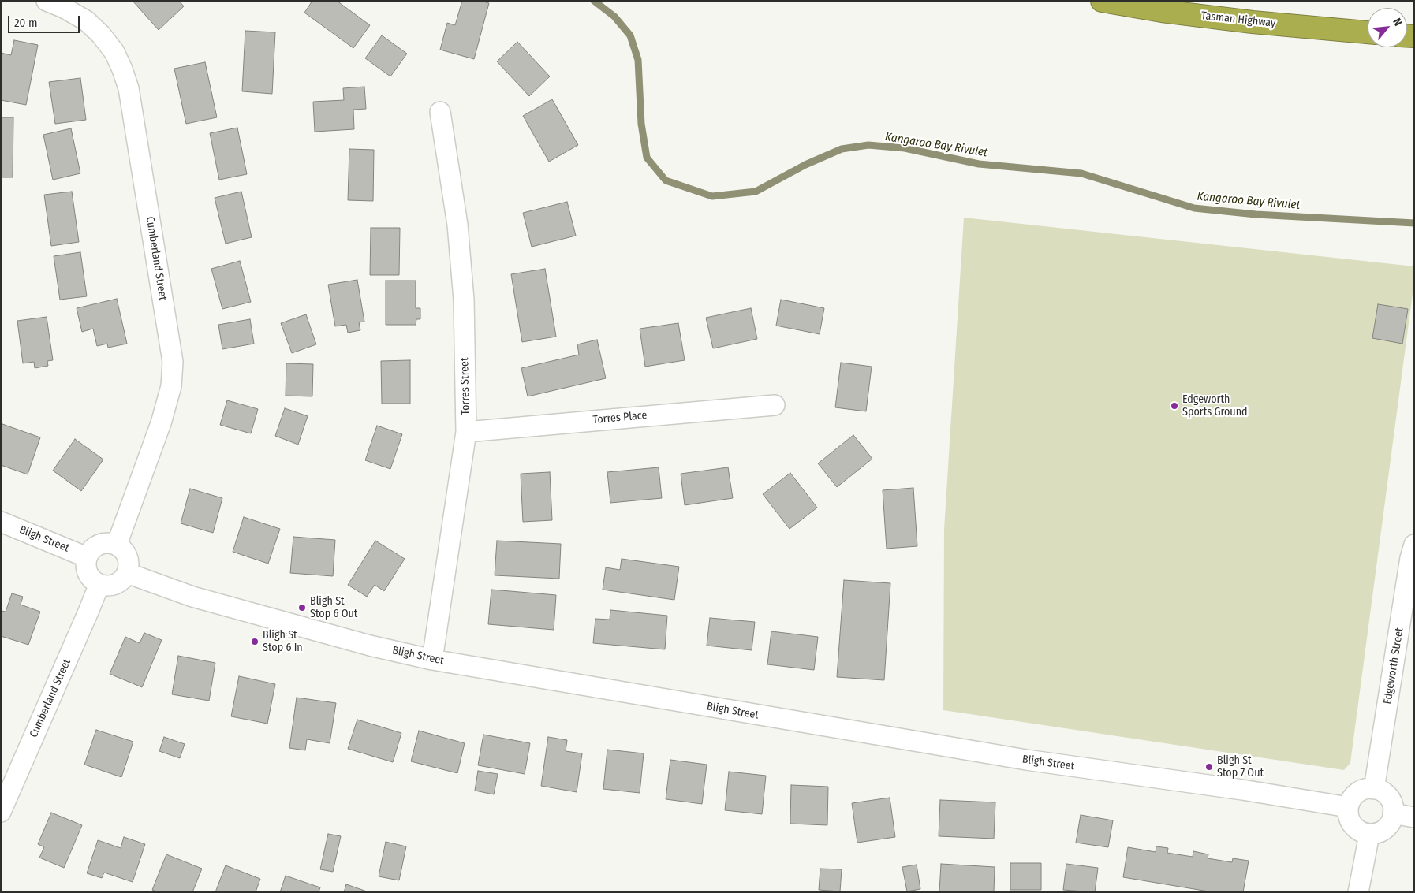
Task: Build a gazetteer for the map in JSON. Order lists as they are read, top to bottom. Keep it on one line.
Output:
{"streets":{"highway":["Tasman Highway"],"street":["Cumberland Street","Torres Street","Torres Place","Bligh Street","Edgeworth Street"]},"crossings":[["Cumberland Street","Bligh Street"],["Torres Street","Torres Place"],["Torres Street","Bligh Street"],["Bligh Street","Edgeworth Street"]],"water":["Kangaroo Bay Rivulet"],"places":["Edgeworth Sports Ground","Bligh St Stop 6 Out","Bligh St Stop 6 In","Bligh St Stop 7 Out"],"scale_bar":"20 m","north":"top right"}
